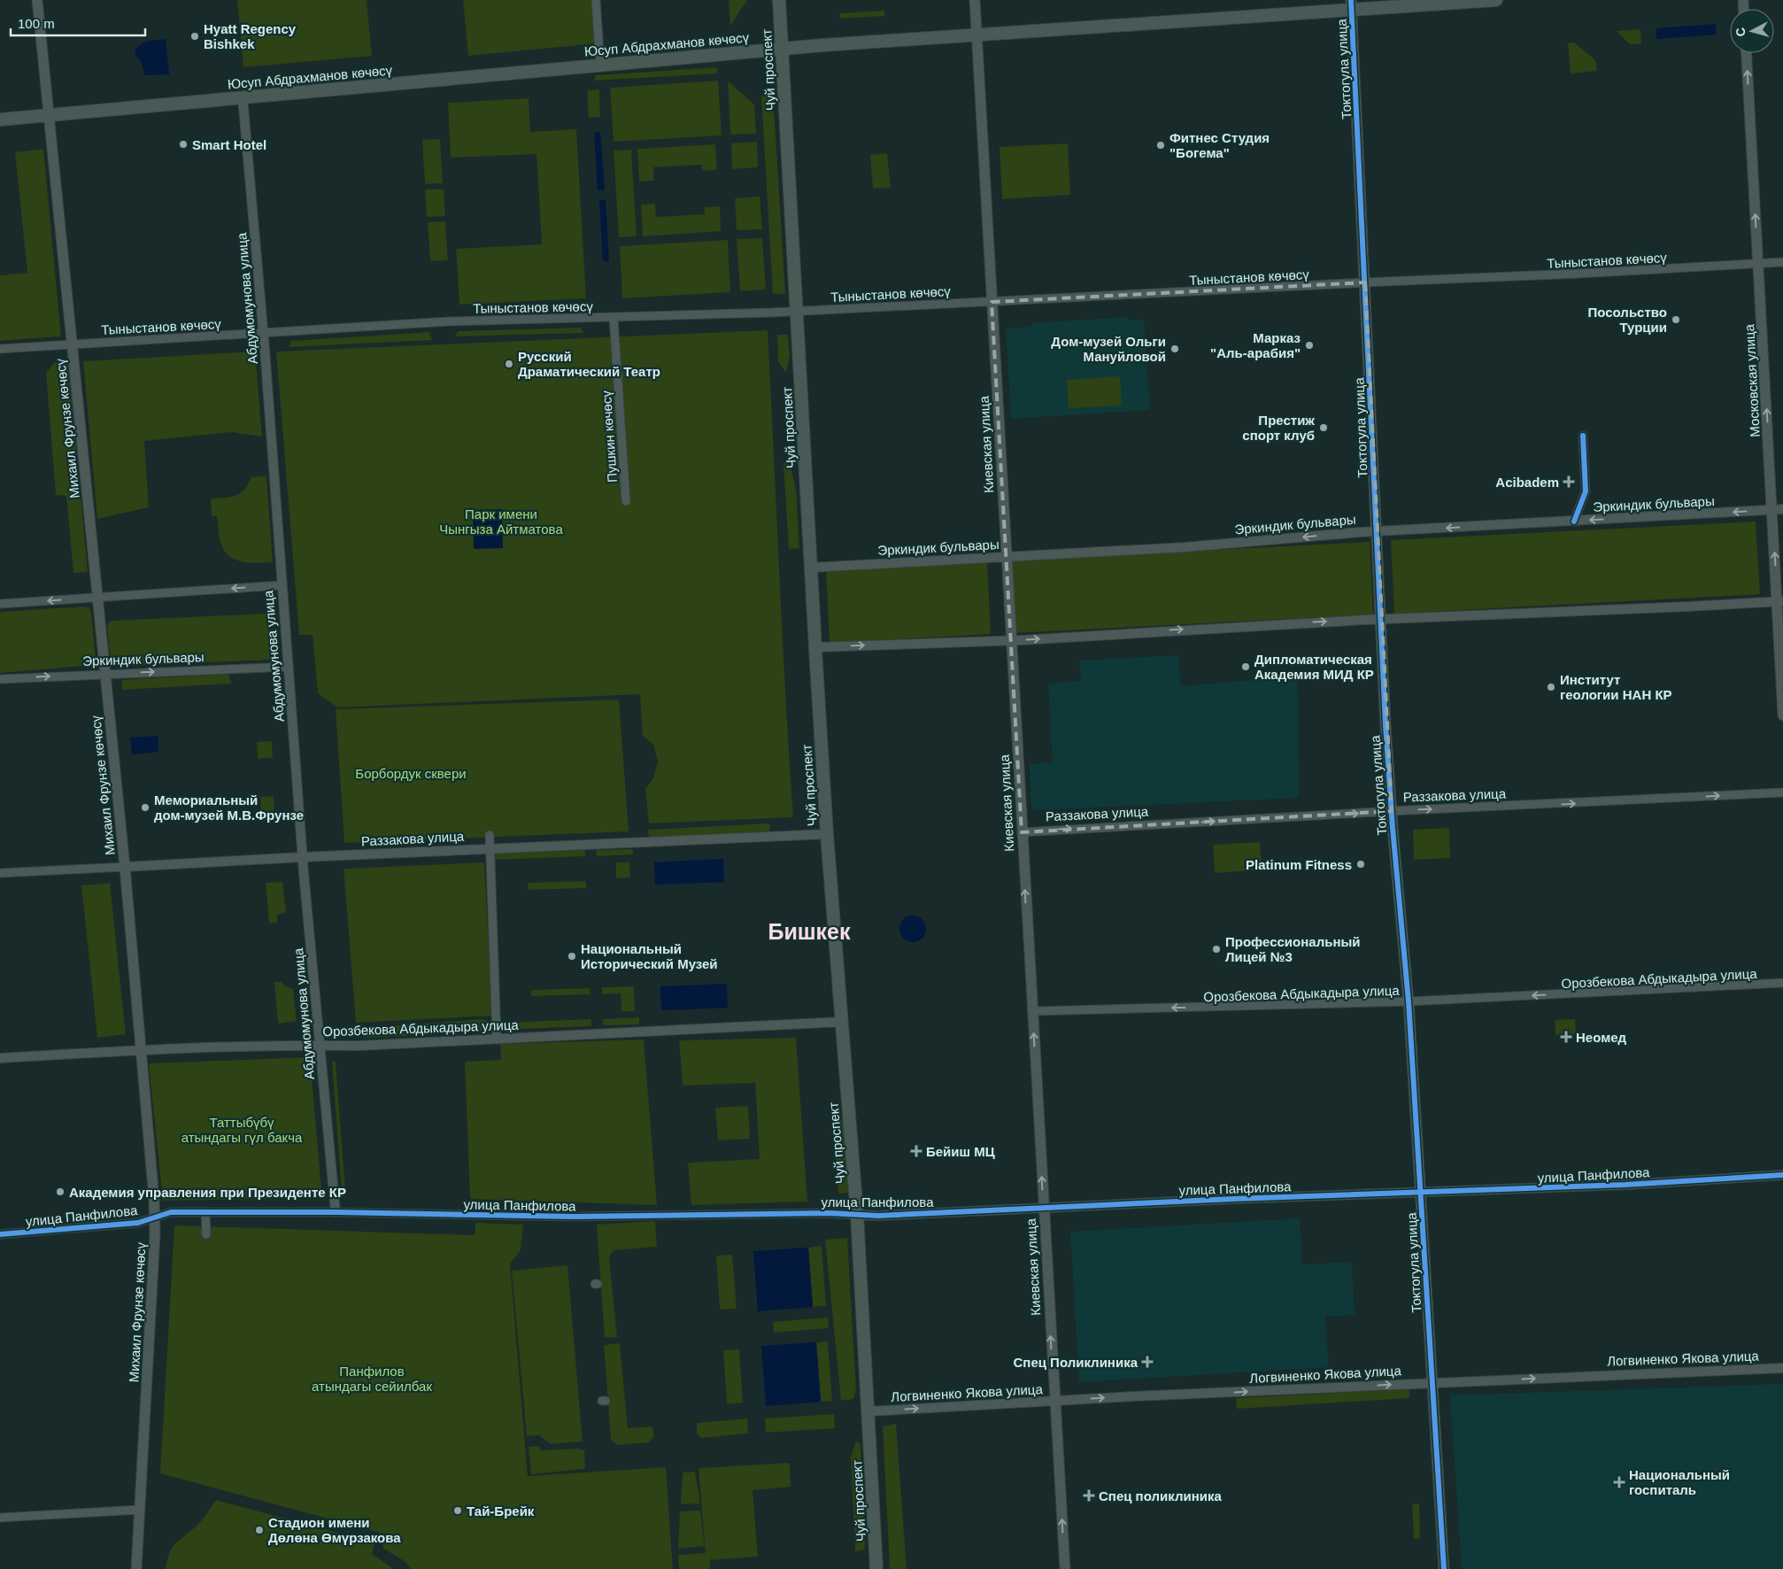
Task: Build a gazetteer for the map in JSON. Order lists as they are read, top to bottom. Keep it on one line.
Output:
{"streets":{"main road":["Юсуп Абдрахманов көчөсү","Токтогула улица","Чуй проспект","Московская улица","Михаил Фрунзе көчөсү","Киевская улица"],"street":["Тыныстанов көчөсү","Абдумомунова улица","Пушкин көчөсү","Эркиндик бульвары","Раззакова улица","Орозбекова Абдыкадыра улица","улица Панфилова","Логвиненко Якова улица"]},"crossings":[["Юсуп Абдрахманов көчөсү","Токтогула улица"],["Юсуп Абдрахманов көчөсү","Чуй проспект"],["Юсуп Абдрахманов көчөсү","Абдумомунова улица"],["Юсуп Абдрахманов көчөсү","Михаил Фрунзе көчөсү"],["Юсуп Абдрахманов көчөсү","Киевская улица"],["Токтогула улица","Тыныстанов көчөсү"],["Токтогула улица","Эркиндик бульвары"],["Токтогула улица","Раззакова улица"],["Токтогула улица","Орозбекова Абдыкадыра улица"],["Токтогула улица","улица Панфилова"],["Токтогула улица","Логвиненко Якова улица"],["Чуй проспект","Тыныстанов көчөсү"],["Чуй проспект","Эркиндик бульвары"],["Чуй проспект","Раззакова улица"],["Чуй проспект","Орозбекова Абдыкадыра улица"],["Чуй проспект","улица Панфилова"],["Чуй проспект","Логвиненко Якова улица"],["Тыныстанов көчөсү","Абдумомунова улица"],["Тыныстанов көчөсү","Московская улица"],["Тыныстанов көчөсү","Михаил Фрунзе көчөсү"],["Тыныстанов көчөсү","Пушкин көчөсү"],["Тыныстанов көчөсү","Киевская улица"],["Абдумомунова улица","Эркиндик бульвары"],["Абдумомунова улица","Раззакова улица"],["Абдумомунова улица","Орозбекова Абдыкадыра улица"],["Абдумомунова улица","улица Панфилова"],["Московская улица","Эркиндик бульвары"],["Михаил Фрунзе көчөсү","Эркиндик бульвары"],["Михаил Фрунзе көчөсү","Раззакова улица"],["Михаил Фрунзе көчөсү","Орозбекова Абдыкадыра улица"],["Михаил Фрунзе көчөсү","улица Панфилова"],["Киевская улица","Эркиндик бульвары"],["Киевская улица","Раззакова улица"],["Киевская улица","Орозбекова Абдыкадыра улица"],["Киевская улица","улица Панфилова"],["Киевская улица","Логвиненко Якова улица"]],"one_way":["Московская улица","Киевская улица","Раззакова улица","Орозбекова Абдыкадыра улица","Логвиненко Якова улица"],"districts":["Бишкек"],"parks":["Парк имени Чынгыза Айтматова","Борбордук сквери","Таттыбүбү атындагы гүл бакча","Панфилов атындагы сейилбак"],"places":{"other":["Hyatt Regency Bishkek","Smart Hotel","Фитнес Студия \"Богема\"","Посольство Турции","Марказ \"Аль-арабия\"","Дом-музей Ольги Мануйловой","Русский Драматический Театр","Престиж спорт клуб","Дипломатическая Академия МИД КР","Институт геологии НАН КР","Мемориальный дом-музей М.В.Фрунзе","Platinum Fitness","Профессиональный Лицей №3","Национальный Исторический Музей","Академия управления при Президенте КР","Тай-Брейк","Стадион имени Дөлөна Өмүрзакова"],"health":["Acibadem","Неомед","Бейиш МЦ","Спец Поликлиника","Национальный госпиталь","Спец поликлиника"]},"scale_bar":"100 m","north":"left"}
